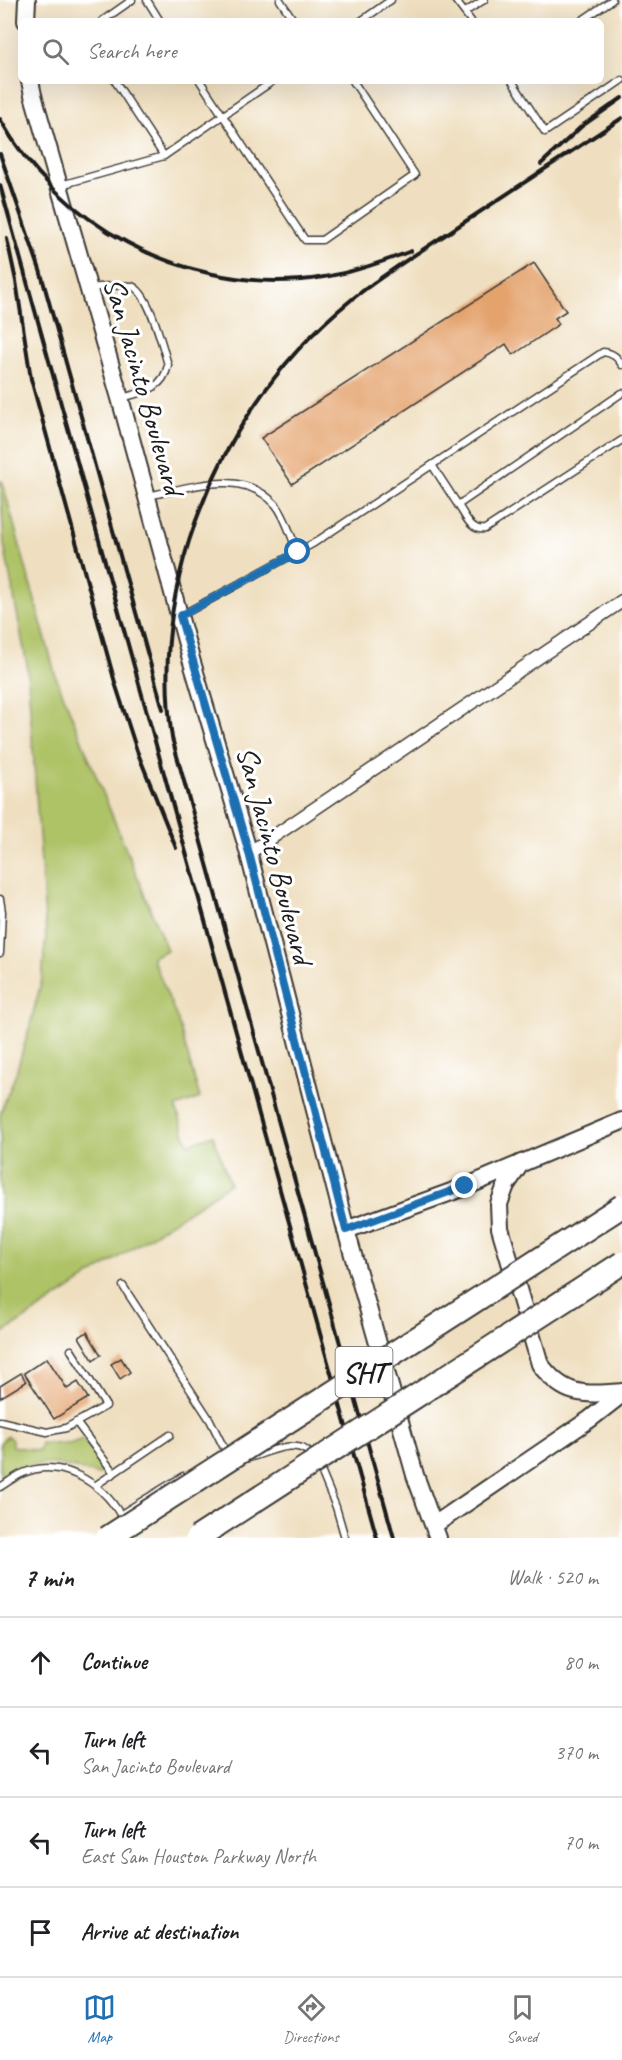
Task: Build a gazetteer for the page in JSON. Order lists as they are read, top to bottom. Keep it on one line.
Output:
{"streets":{"highway":["SHT"],"main road":["San Jacinto Boulevard"]},"page":{"search":"Search here","heading":["7 min","Walk · 520 m"],"list":[["Continue","80 m"],["Turn left","San Jacinto Boulevard","370 m"],["Turn left","East Sam Houston Parkway North","70 m"],"Arrive at destination"],"nav":["Map","Directions","Saved"]}}
